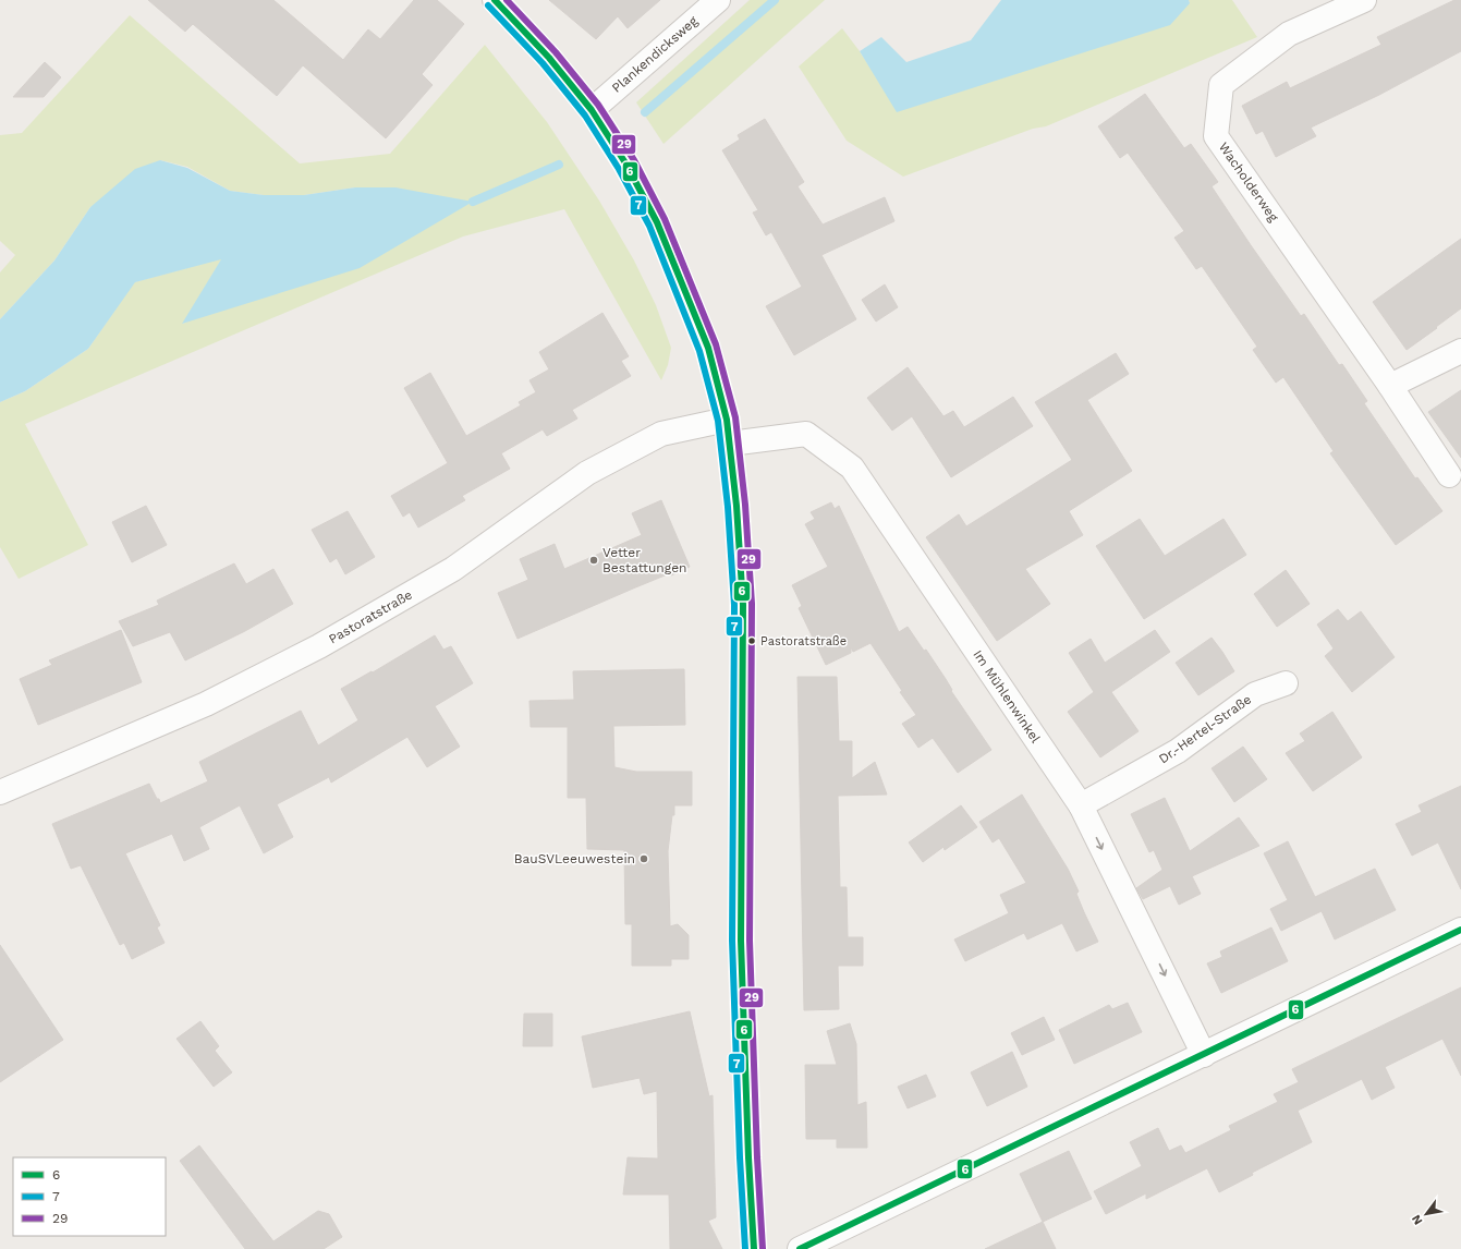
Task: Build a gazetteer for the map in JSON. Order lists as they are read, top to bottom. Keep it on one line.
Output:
{"streets":{"street":["Plankendicksweg","Wacholderweg","Pastoratstraße","Im Mühlenwinkel","Dr.-Hertel-Straße"]},"crossings":[["Im Mühlenwinkel","Dr.-Hertel-Straße"]],"places":["Vetter Bestattungen","Pastoratstraße","BauSVLeeuwestein"],"lines":["transit line 6","transit line 29","transit line 7"],"legend":["6","7","29"],"north":"bottom left"}
